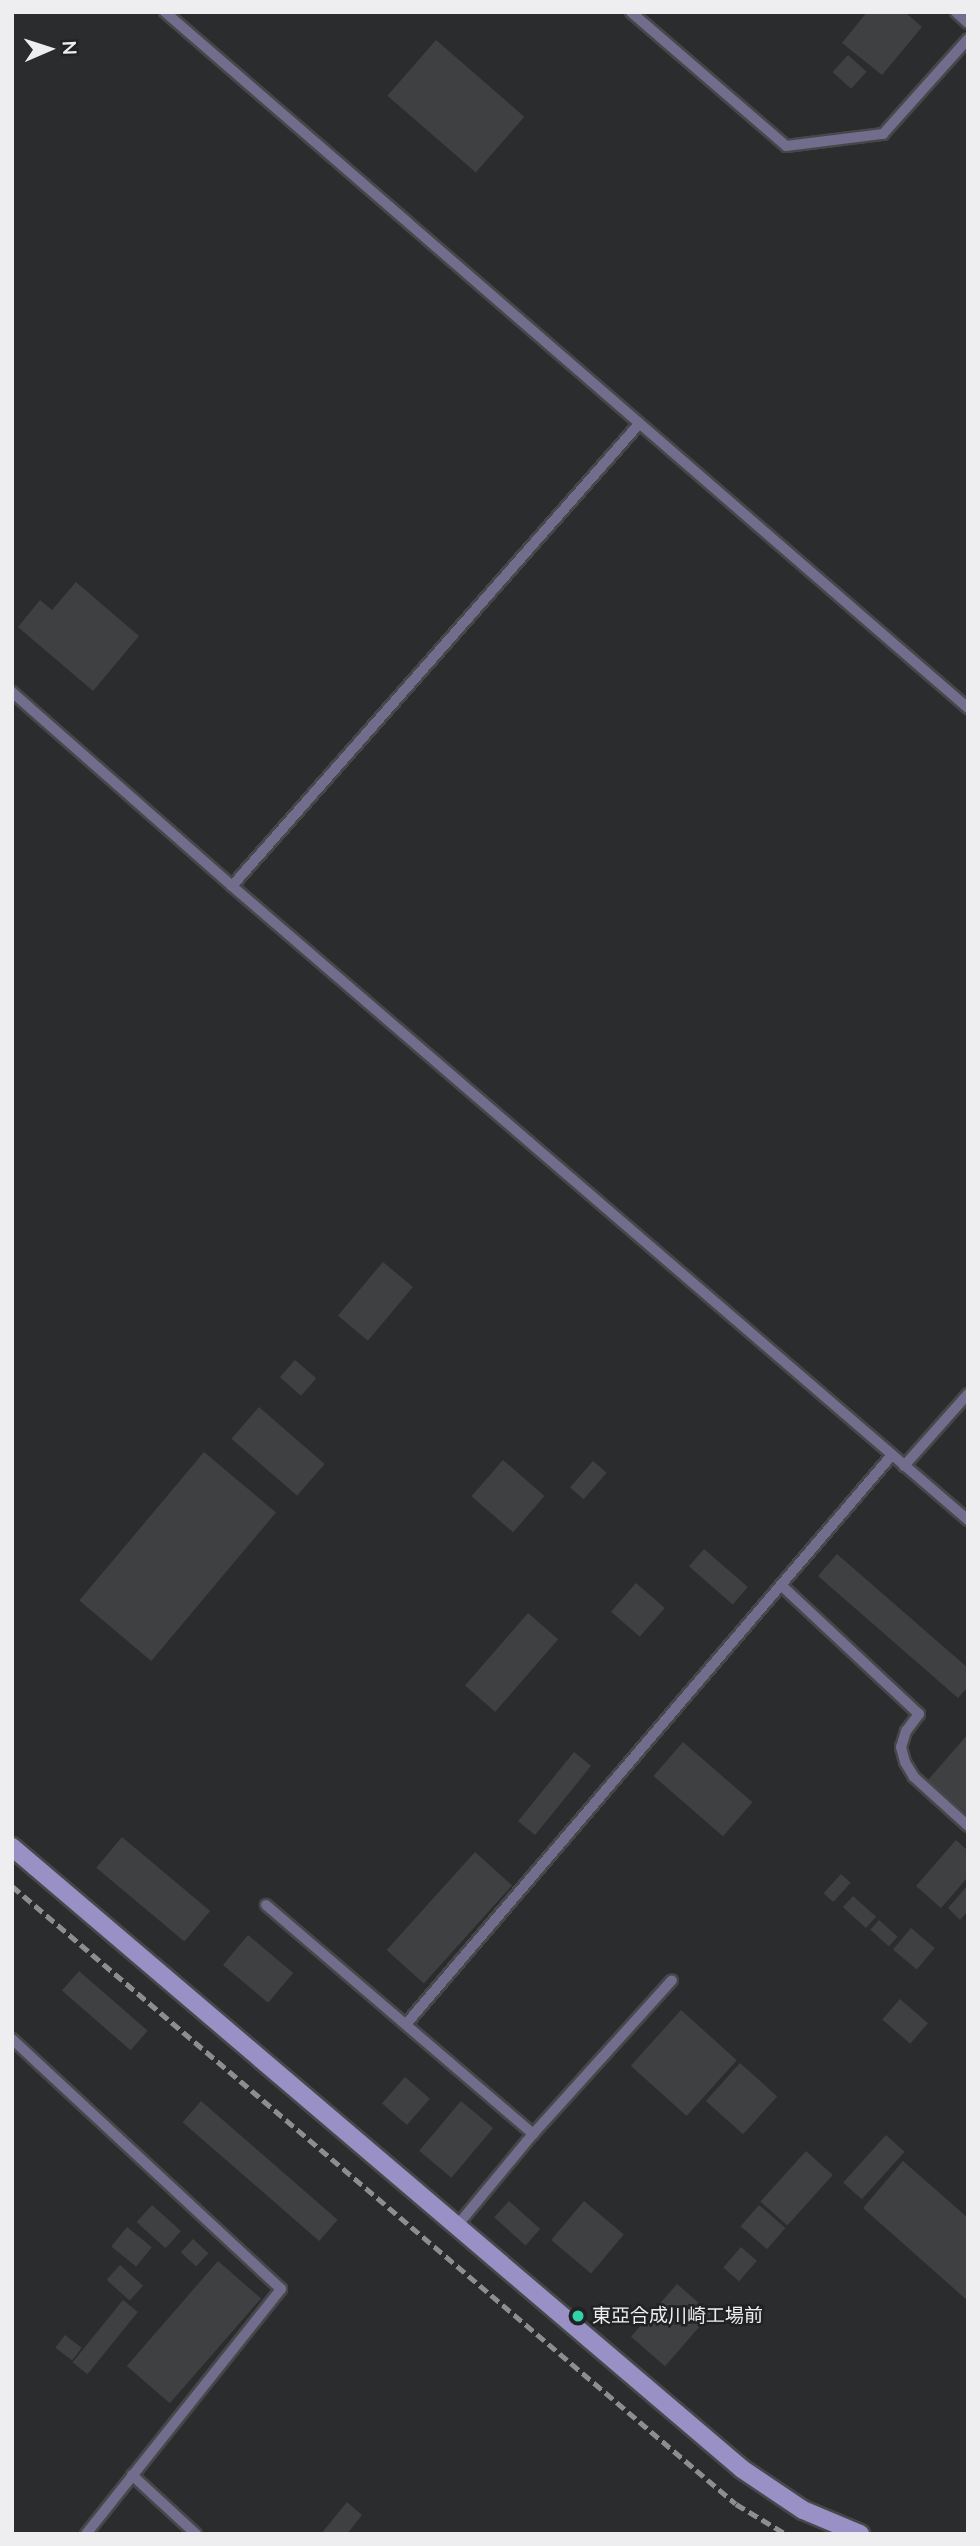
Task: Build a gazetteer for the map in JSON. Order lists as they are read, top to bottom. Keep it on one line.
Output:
{"places":["東亞合成川崎工場前"],"north":"right"}
